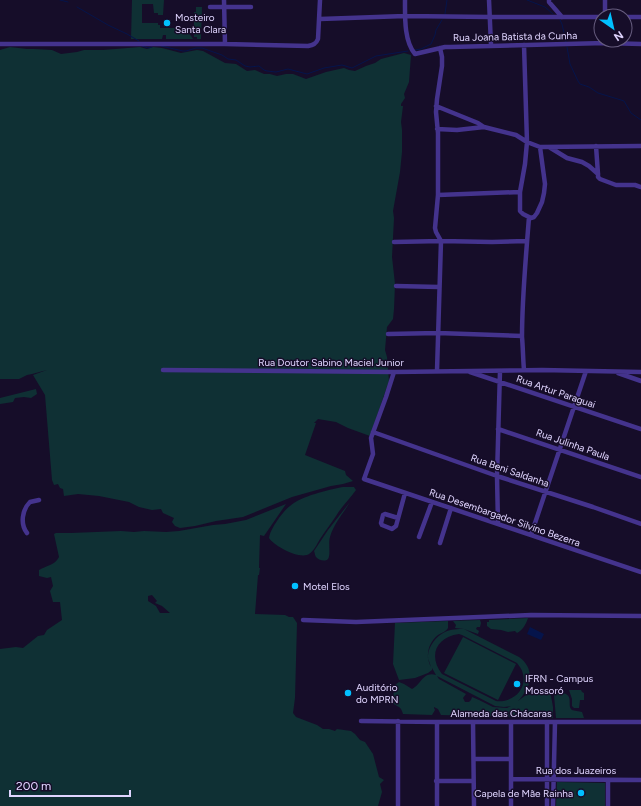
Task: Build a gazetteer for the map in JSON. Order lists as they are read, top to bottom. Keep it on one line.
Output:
{"streets":{"street":["Rua Joana Batista da Cunha","Rua Doutor Sabino Maciel Junior","Rua Artur Paraguai","Rua Julinha Paula","Rua Beni Saldanha","Rua Desembargador Silvino Bezerra","Alameda das Chácaras","Rua dos Juazeiros"]},"crossings":[["Rua Doutor Sabino Maciel Junior","Rua Artur Paraguai"],["Rua Beni Saldanha","Rua Desembargador Silvino Bezerra"]],"places":["Mosteiro Santa Clara","Motel Elos","IFRN - Campus Mossoró","Auditório do MPRN","Capela de Mãe Rainha"],"scale_bar":"200 m","north":"bottom right"}
